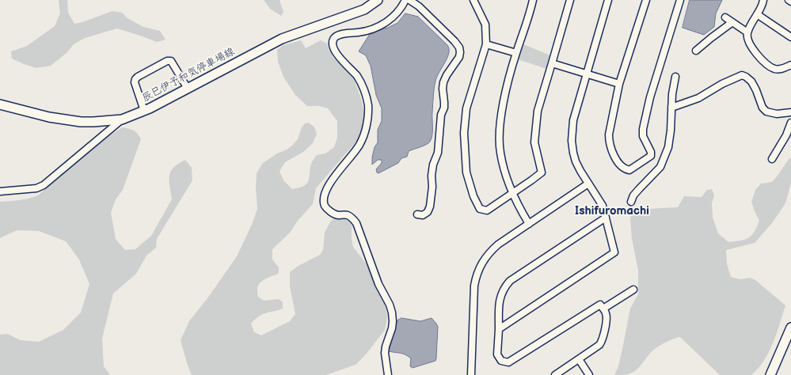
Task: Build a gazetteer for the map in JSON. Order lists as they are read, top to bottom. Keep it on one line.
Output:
{"streets":{"main road":["辰巳伊予和気停車場線"]},"districts":["Ishifuromachi"]}
